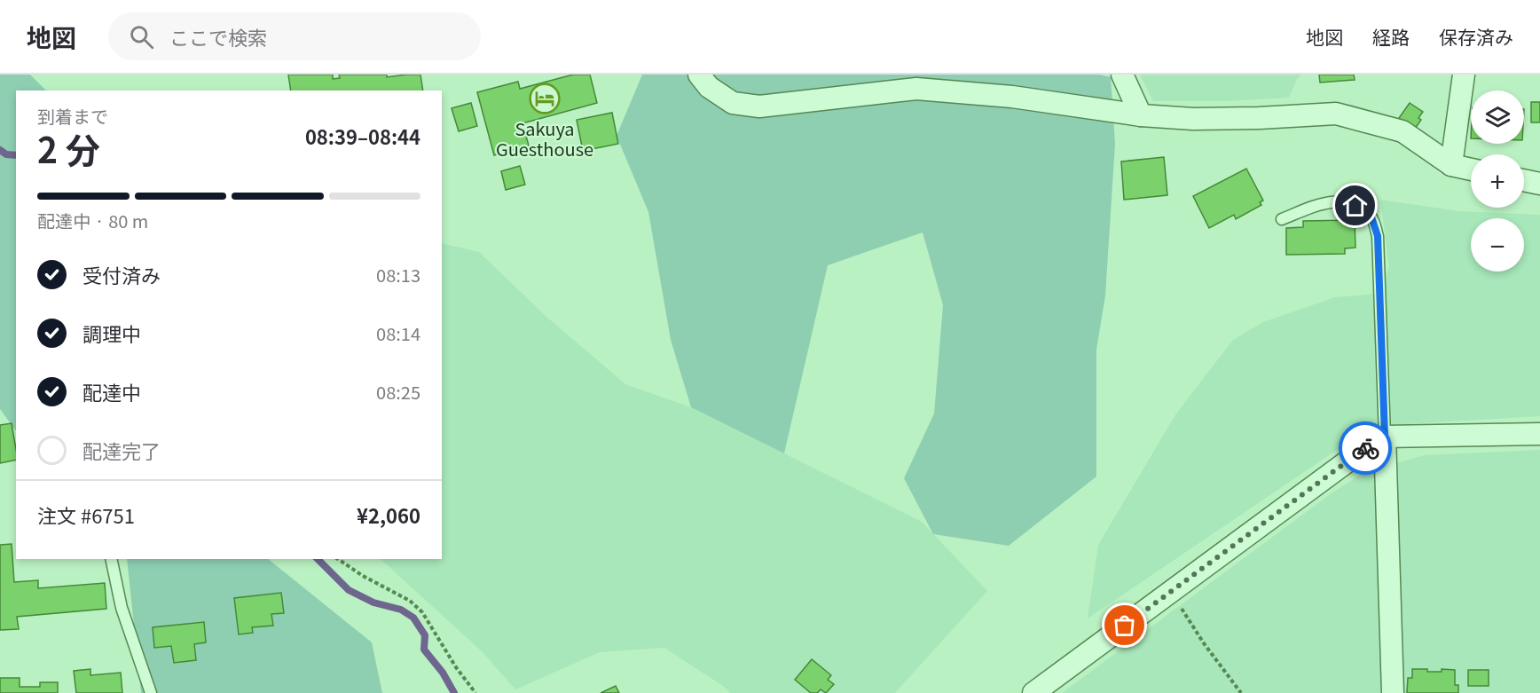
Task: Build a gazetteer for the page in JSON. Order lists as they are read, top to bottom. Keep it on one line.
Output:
{"places":{"hotel":["Sakuya Guesthouse"]},"page":{"header":"地図","search":"ここで検索","nav":["地図","経路","保存済み"],"map_buttons":["+","−"],"heading":["2 分","到着まで","08:39–08:44"],"panel":["注文 #6751","¥2,060"],"bar":"配達中 · 80 m","list":[["受付済み","08:13"],["調理中","08:14"],["配達中","08:25"],"配達完了"]}}
